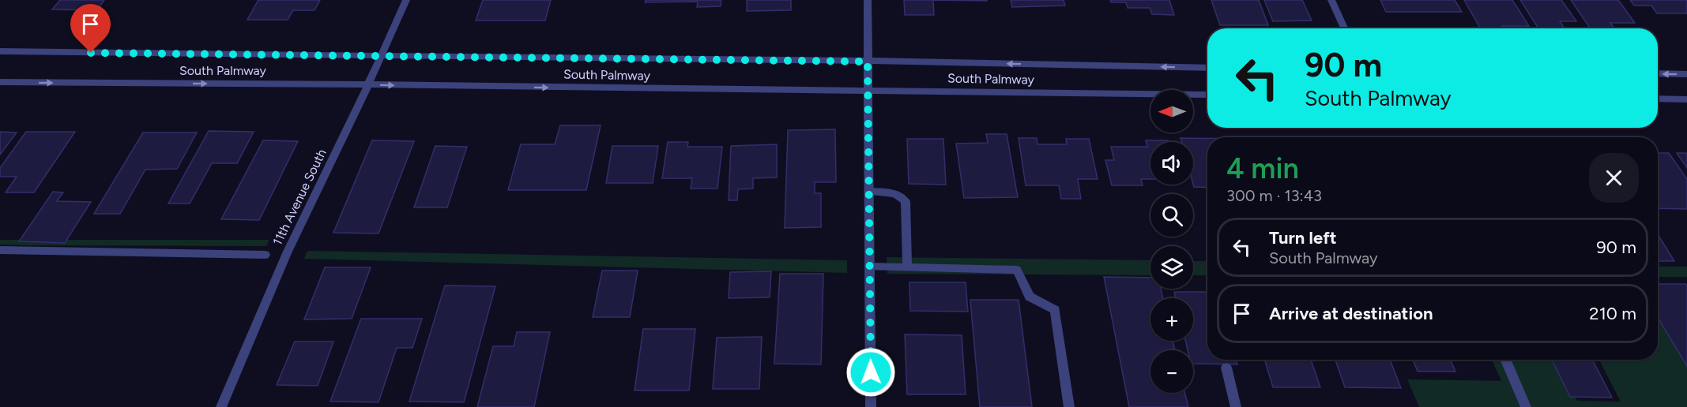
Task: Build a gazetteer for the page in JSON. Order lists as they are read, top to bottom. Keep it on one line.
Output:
{"streets":{"street":["South Palmway","11th Avenue South"]},"crossings":[["South Palmway","11th Avenue South"]],"north":"left","page":{"turn":["90 m","South Palmway"],"map_buttons":["+","−"],"heading":["4 min","300 m · 13:43"],"list":[{"name":"Turn left","note":"South Palmway","value":"90 m"},{"name":"Arrive at destination","value":"210 m"}]}}
